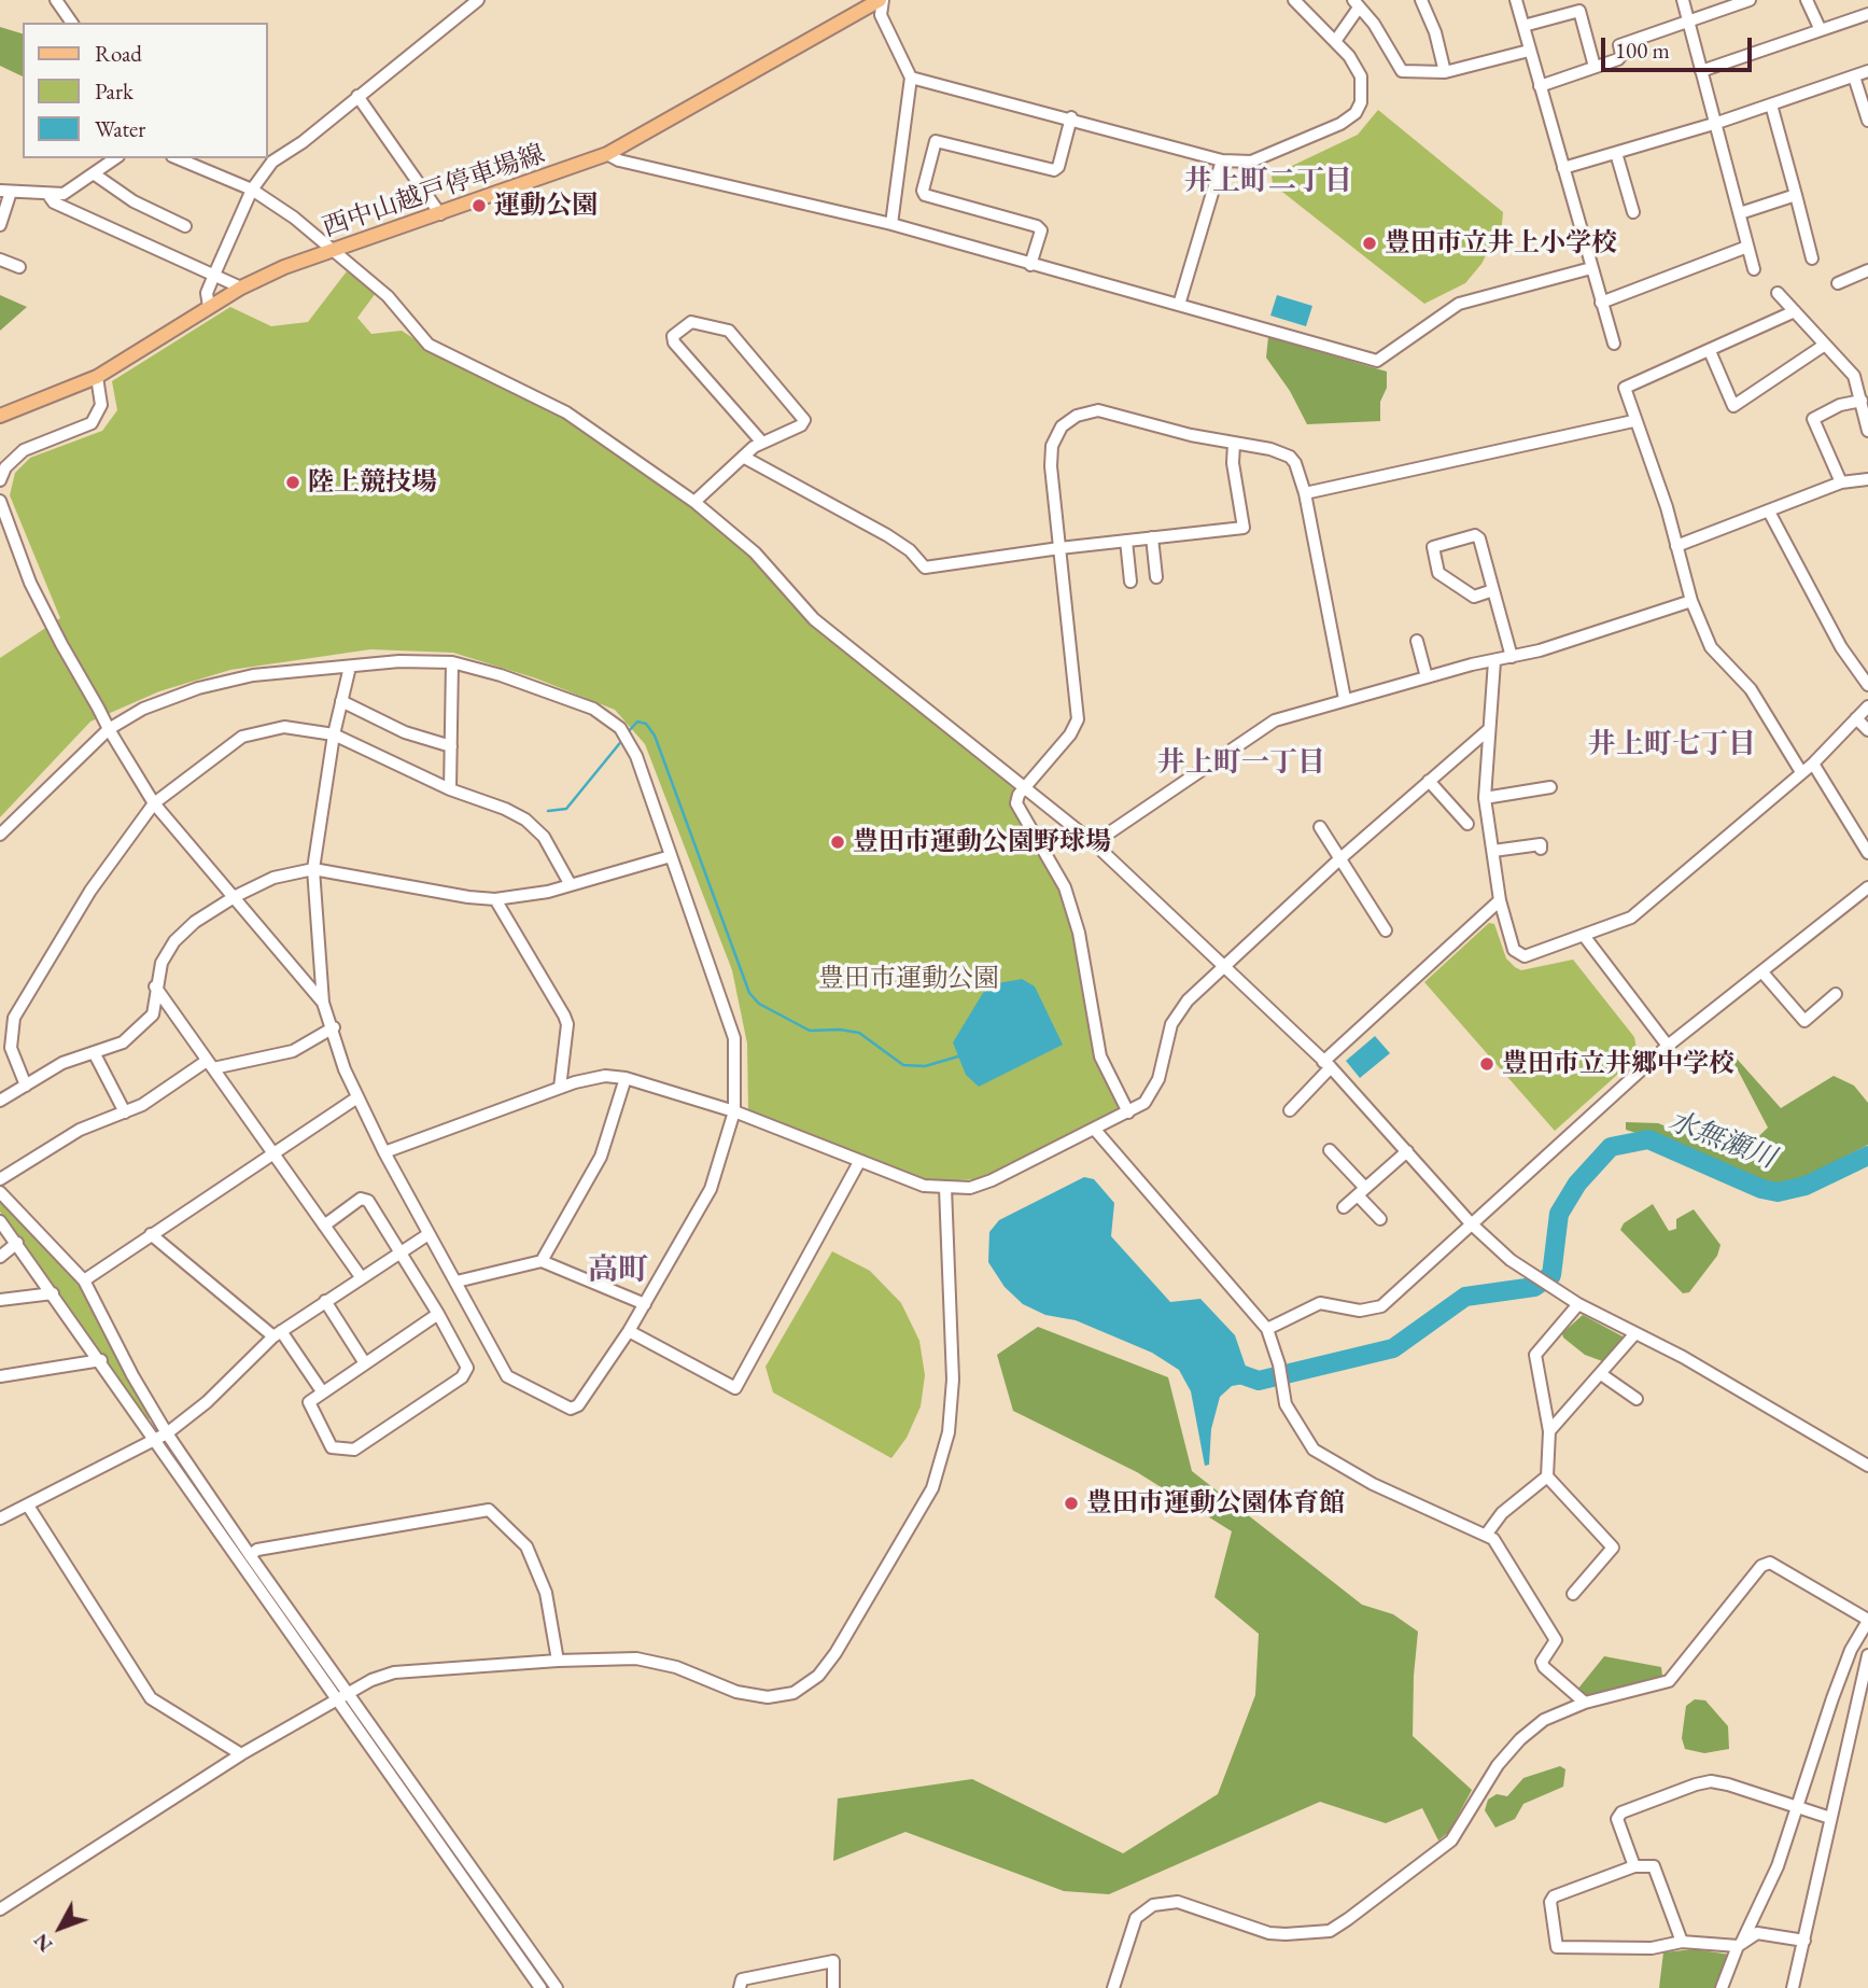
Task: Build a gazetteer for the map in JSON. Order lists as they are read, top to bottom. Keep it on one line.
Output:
{"streets":{"main road":["西中山越戸停車場線"]},"districts":["井上町二丁目","井上町七丁目","井上町一丁目","高町"],"water":["水無瀬川"],"parks":["豊田市運動公園"],"places":["運動公園","豊田市立井上小学校","陸上競技場","豊田市運動公園野球場","豊田市立井郷中学校","豊田市運動公園体育館"],"legend":["Road","Park","Water"],"scale_bar":"100 m","north":"bottom left"}
